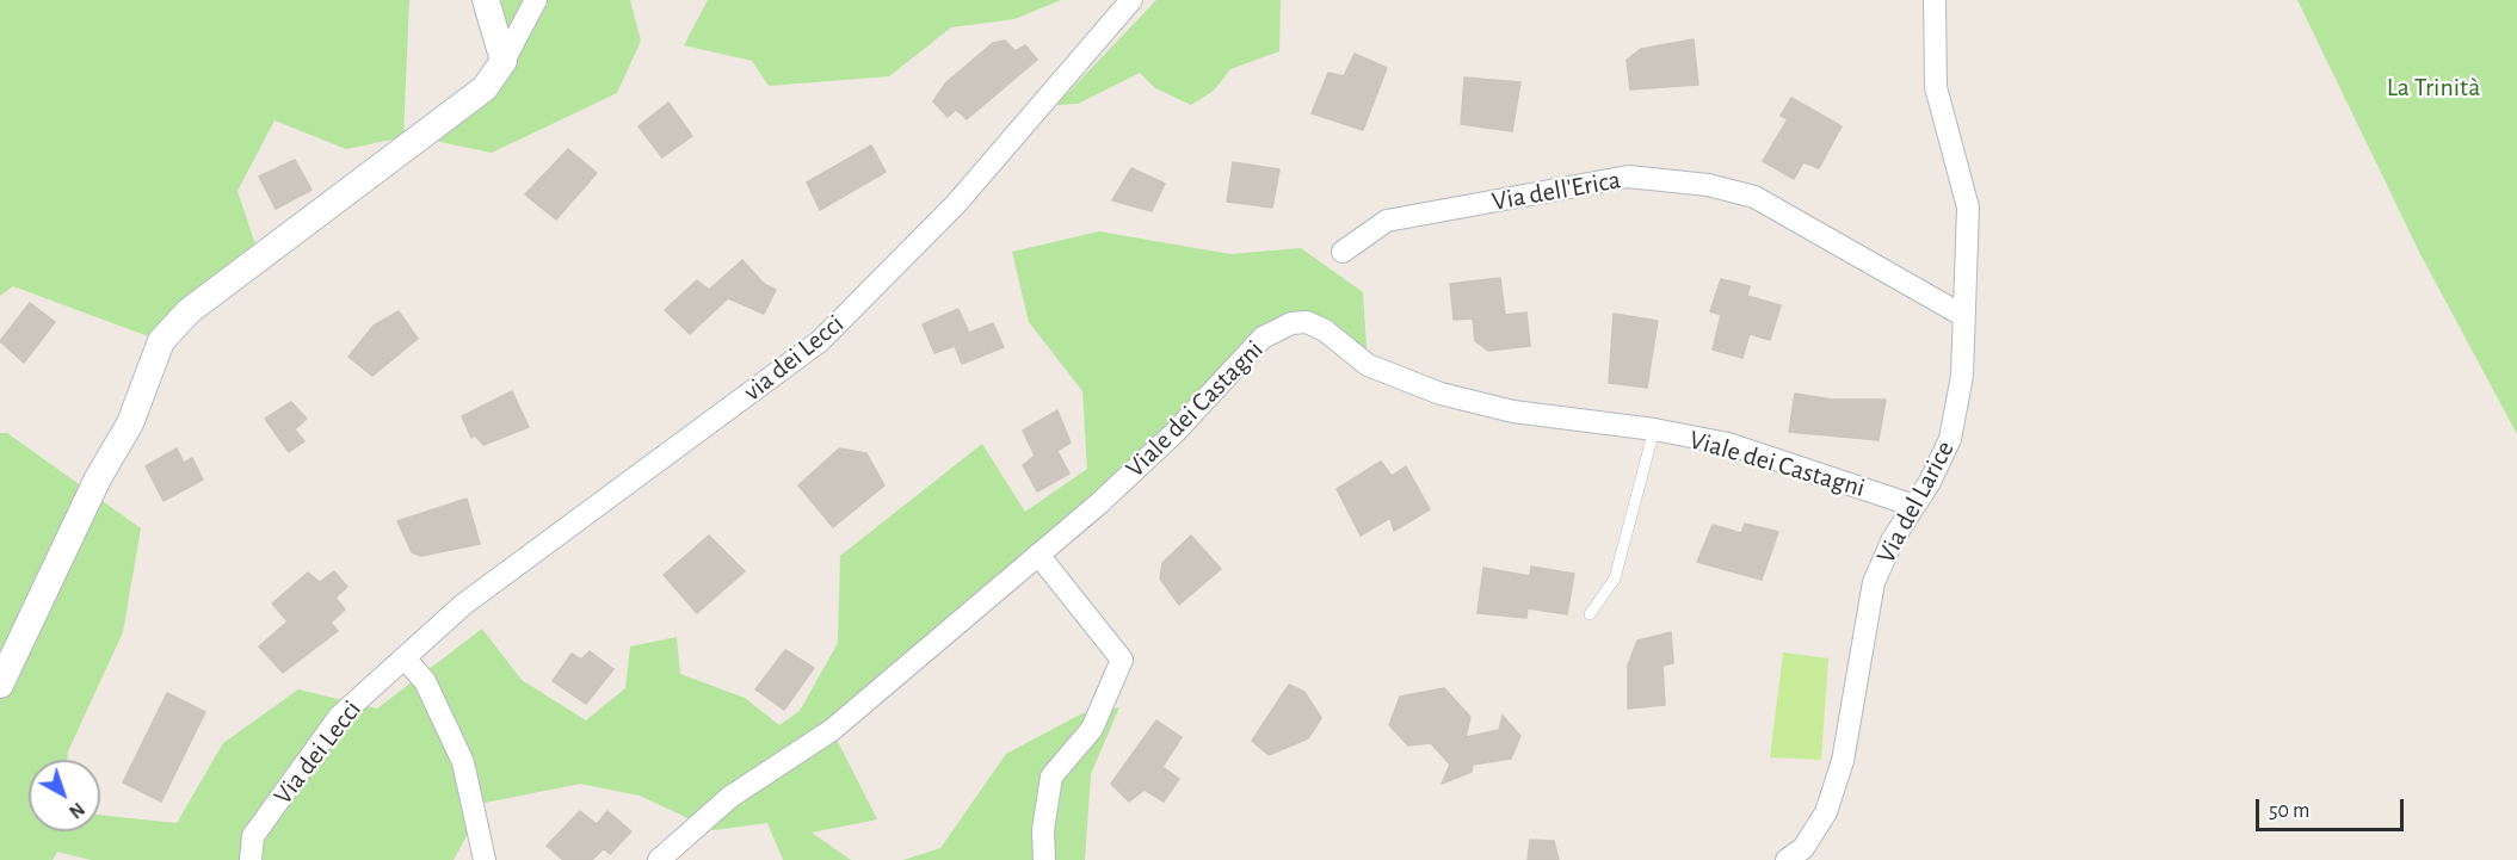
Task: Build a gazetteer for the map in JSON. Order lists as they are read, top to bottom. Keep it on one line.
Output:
{"streets":{"street":["Via dell'Erica","via dei Lecci","Viale dei Castagni","Via del Larice","Via dei Lecci"]},"crossings":[["Via dell'Erica","Via del Larice"],["via dei Lecci","Via dei Lecci"],["Viale dei Castagni","Via del Larice"]],"parks":["La Trinità"],"scale_bar":"50 m","north":"bottom right"}
